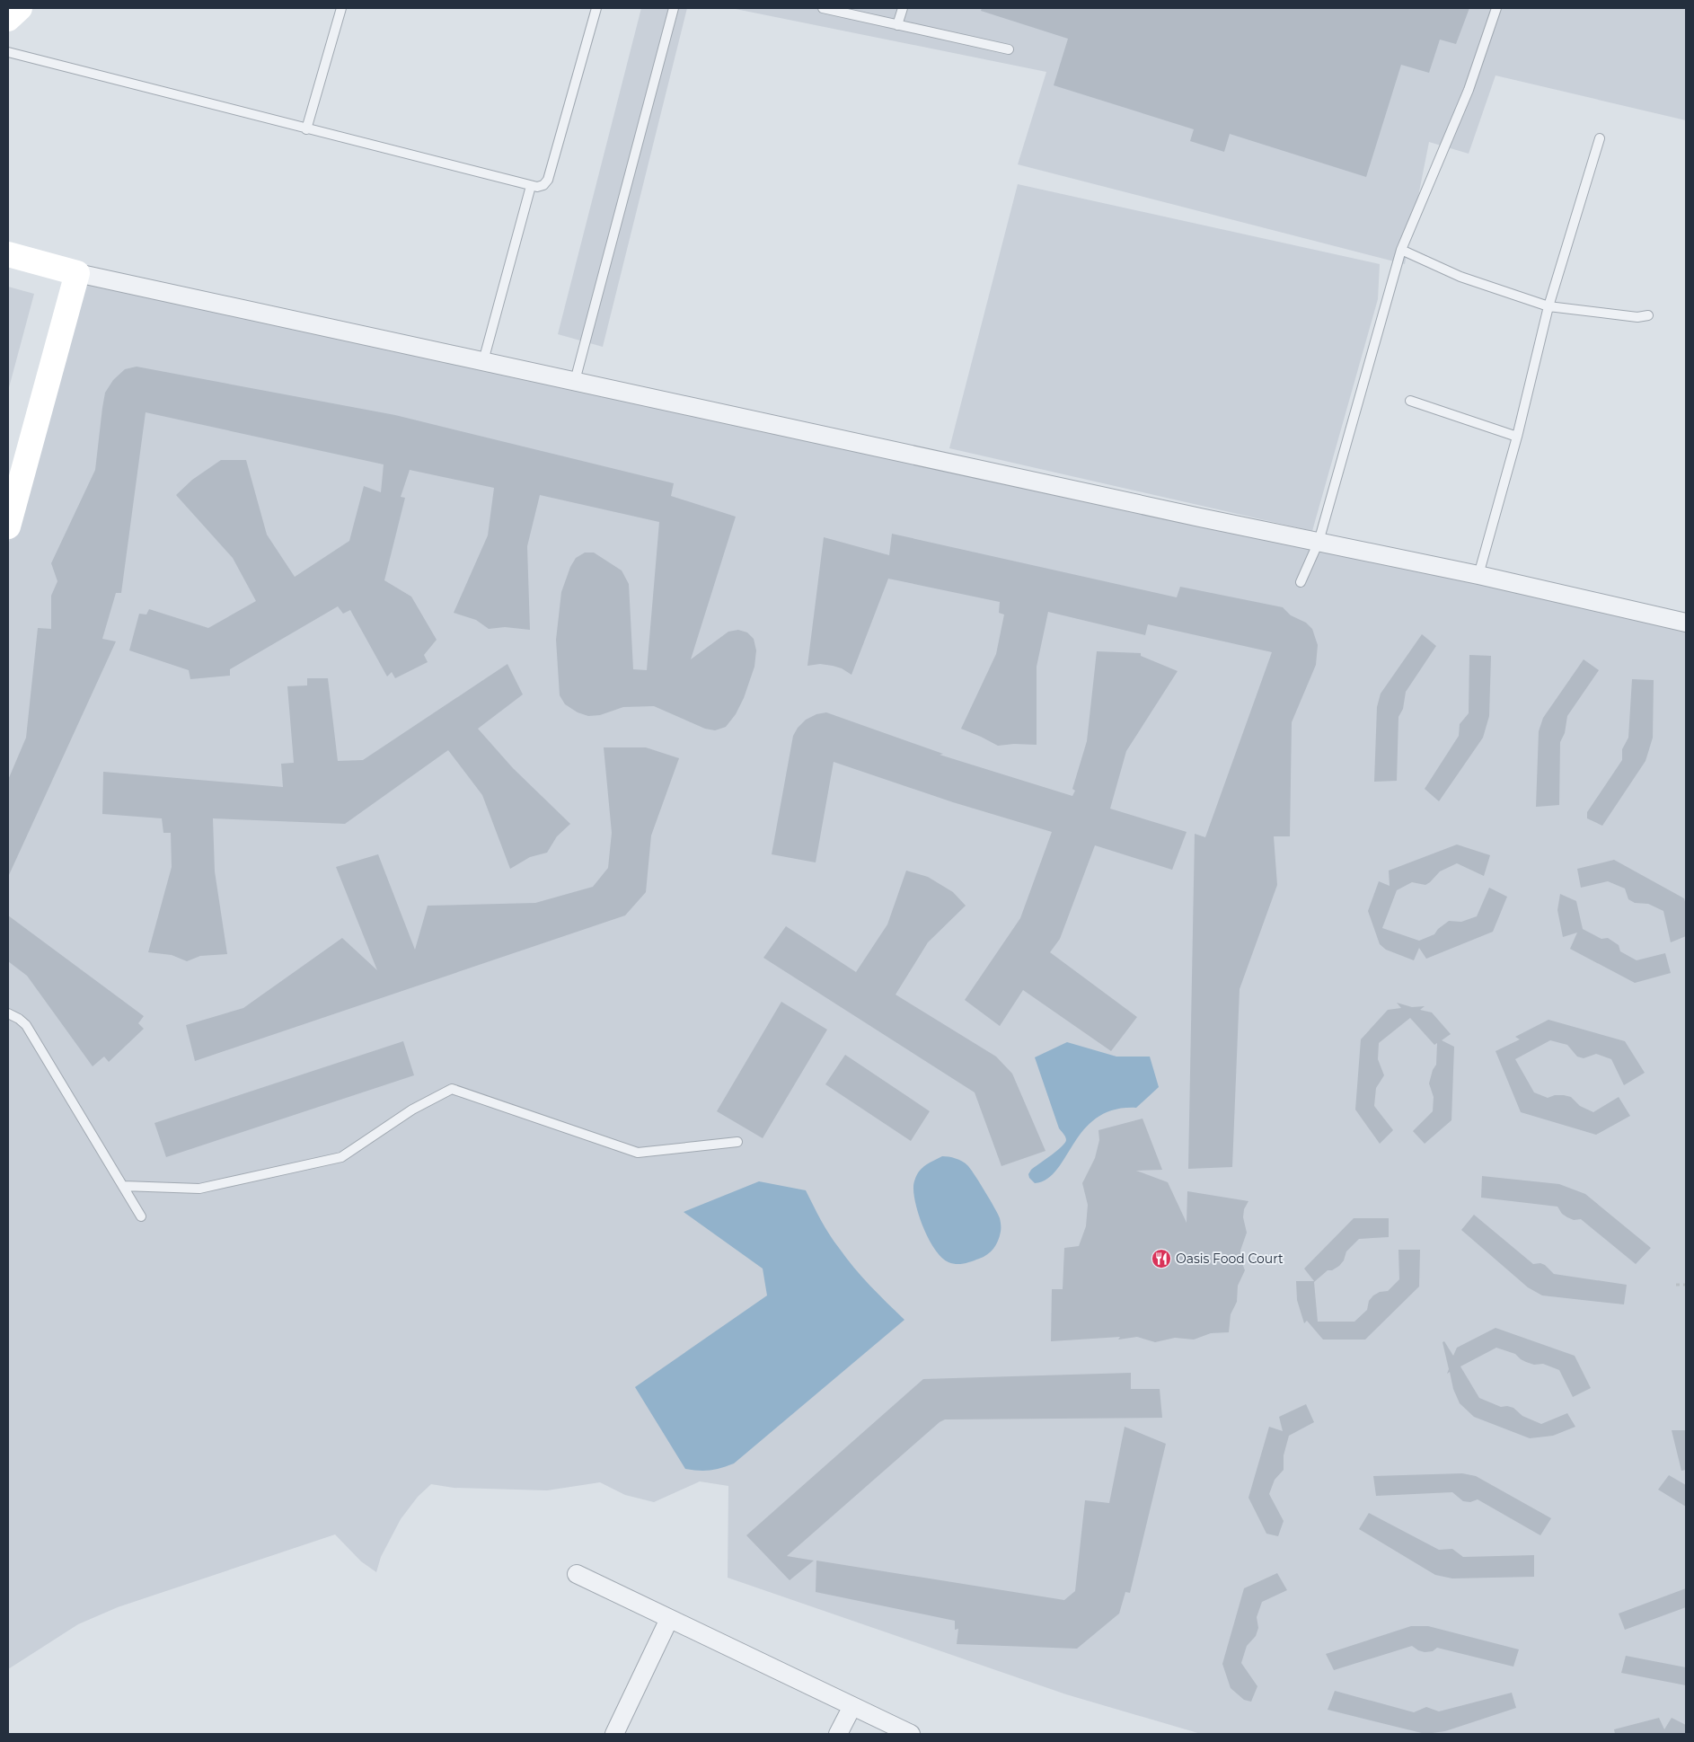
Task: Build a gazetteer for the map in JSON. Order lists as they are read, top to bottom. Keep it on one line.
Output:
{"places":{"restaurant":["Oasis Food Court"]}}
